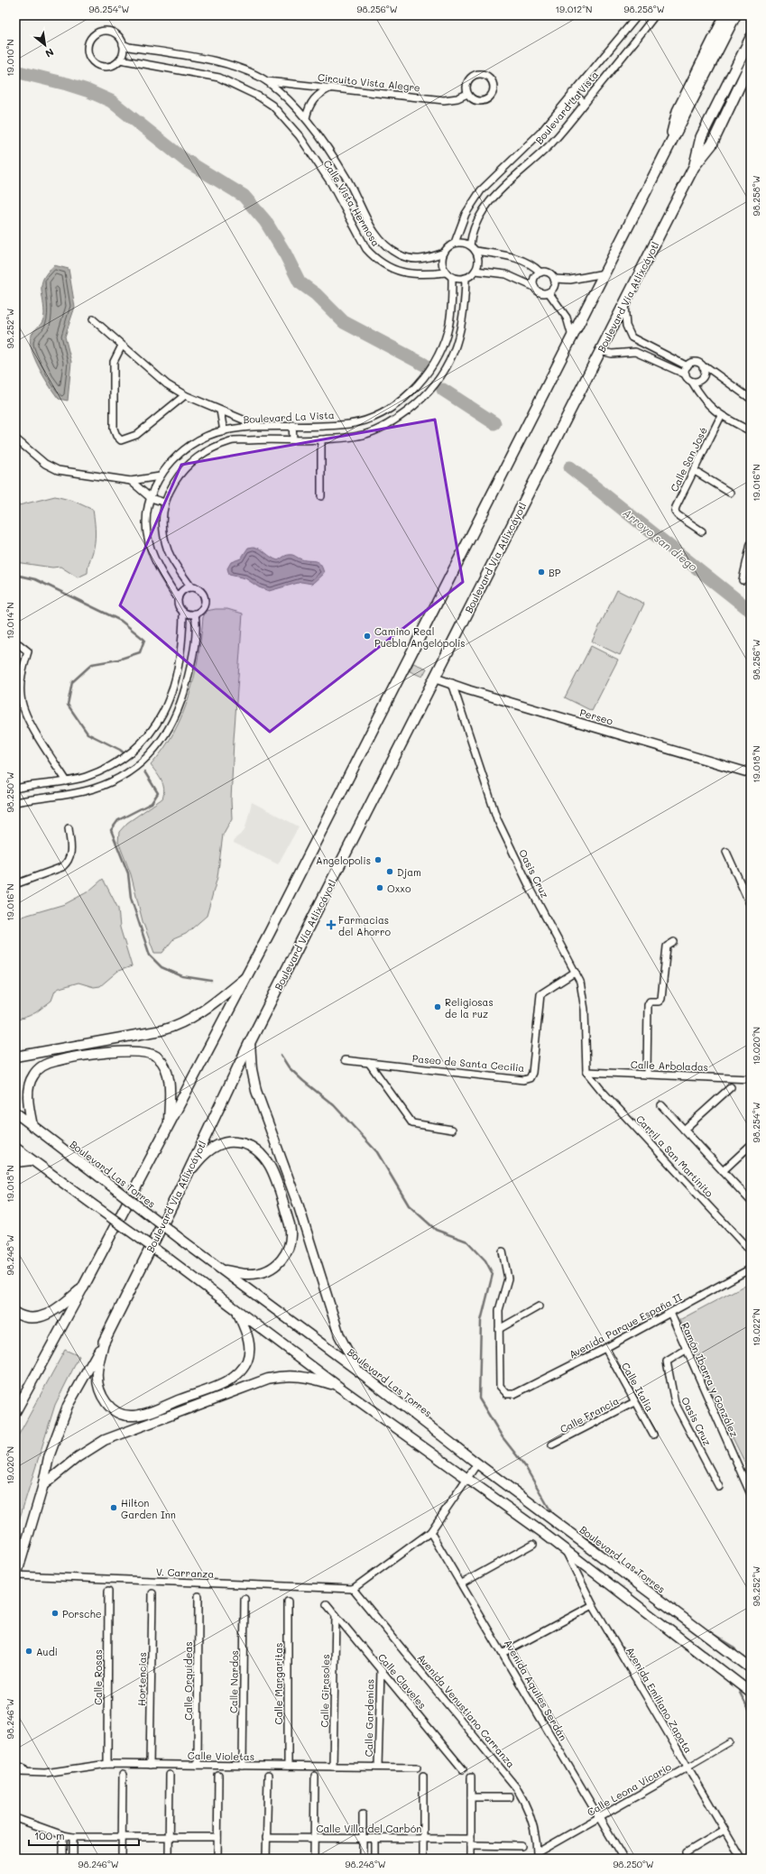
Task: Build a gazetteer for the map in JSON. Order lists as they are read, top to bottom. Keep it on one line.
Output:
{"streets":{"main road":["Boulevard Vía Atlixcáyotl","Boulevard Las Torres"],"street":["Circuito Vista Alegre","Boulevard La Vista","Calle Vista Hermosa","Calle San José","Perseo","Oasis Cruz","Paseo de Santa Cecilia","Calle Arboladas","Carril a San Martinito","Avenida Parque España II","Ramón Ibarra y González","Calle Italia","Calle Francia","V. Carranza","Calle Rosas","Hortencias","Calle Orquídeas","Calle Claveles","Calle Nardos","Calle Margaritas","Avenida Aquiles Serdán","Calle Girasoles","Avenida Emiliano Zapata","Avenida Venustiano Carranza","Calle Gardenias","Calle Violetas","Calle Leona Vicario","Calle Villa del Carbón"]},"crossings":[["Circuito Vista Alegre","Calle Vista Hermosa"],["Boulevard La Vista","Calle Vista Hermosa"],["Boulevard Vía Atlixcáyotl","Perseo"],["Boulevard Vía Atlixcáyotl","V. Carranza"],["Perseo","Oasis Cruz"],["Oasis Cruz","Paseo de Santa Cecilia"],["Oasis Cruz","Calle Arboladas"],["Oasis Cruz","Carril a San Martinito"],["Oasis Cruz","Ramón Ibarra y González"],["Calle Arboladas","Carril a San Martinito"],["Avenida Parque España II","Ramón Ibarra y González"],["Avenida Parque España II","Calle Italia"],["Calle Italia","Calle Francia"],["V. Carranza","Avenida Venustiano Carranza"],["Calle Rosas","Calle Violetas"],["Hortencias","Calle Violetas"],["Calle Orquídeas","Calle Violetas"],["Calle Claveles","Calle Girasoles"],["Calle Claveles","Calle Gardenias"],["Calle Nardos","Calle Violetas"],["Calle Margaritas","Calle Violetas"],["Avenida Aquiles Serdán","Calle Leona Vicario"],["Calle Girasoles","Calle Violetas"],["Avenida Emiliano Zapata","Calle Leona Vicario"],["Avenida Venustiano Carranza","Calle Leona Vicario"],["Calle Gardenias","Calle Violetas"]],"water":["Arroyo san diego"],"places":{"other":["BP","Camino Real Puebla Angelópolis","Angelopolis","Djam","Oxxo","Religiosas de la ruz","Hilton Garden Inn","Porsche","Audi"],"health":["Farmacias del Ahorro"]},"scale_bar":"100 m","north":"bottom right","coordinates":["98.254°W","98.256°W","19.012°N","98.258°W","19.010°N","98.252°W","19.016°N","19.014°N","19.018°N","98.250°W","19.020°N","98.248°W","19.022°N","98.246°W"]}
